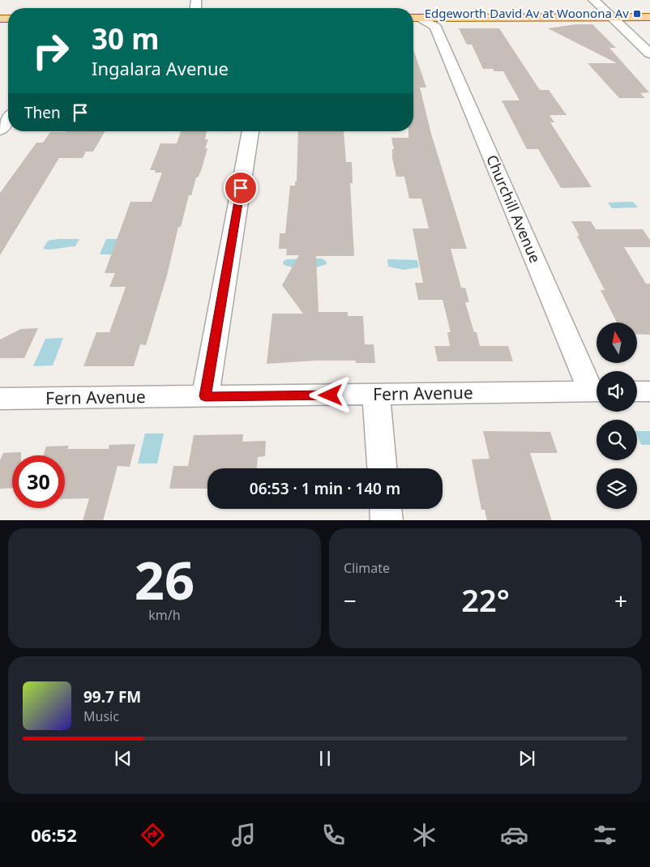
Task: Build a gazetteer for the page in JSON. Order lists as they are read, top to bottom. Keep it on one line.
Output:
{"streets":{"street":["Churchill Avenue","Fern Avenue"]},"places":{"transit":["Edgeworth David Av at Woonona Av"]},"north":"top","page":{"turn":["30 m","Ingalara Avenue"],"then":"Then","limit":"30","trip":"06:53 · 1 min · 140 m","tile":[["26","km/h"],"Climate"],"heat":["−","22°","+"],"song":["99.7 FM","Music"],"tabs":"06:52"}}
